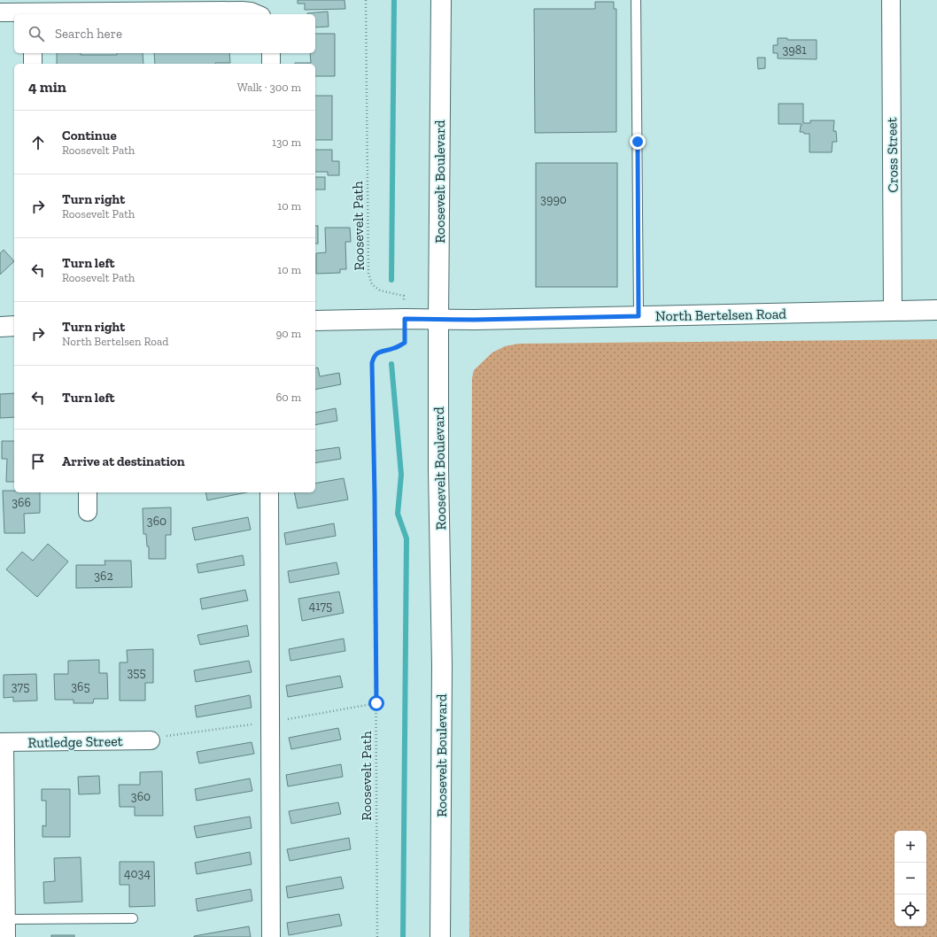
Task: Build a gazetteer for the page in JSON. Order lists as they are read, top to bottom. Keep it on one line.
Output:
{"streets":{"main road":["Roosevelt Boulevard","North Bertelsen Road"],"street":["Cross Street","Rutledge Street"],"path":["Roosevelt Path"]},"crossings":[["Cross Street","North Bertelsen Road"],["Roosevelt Boulevard","North Bertelsen Road"],["Roosevelt Path","North Bertelsen Road"]],"house_numbers":["3981","3990","366","360","362","4175","355","375","365","360","4034"],"page":{"search":"Search here","heading":["4 min","Walk · 300 m"],"list":[["Continue","Roosevelt Path","130 m"],["Turn right","Roosevelt Path","10 m"],["Turn left","Roosevelt Path","10 m"],["Turn right","North Bertelsen Road","90 m"],["Turn left","60 m"],"Arrive at destination"],"map_buttons":["+","−"]}}
